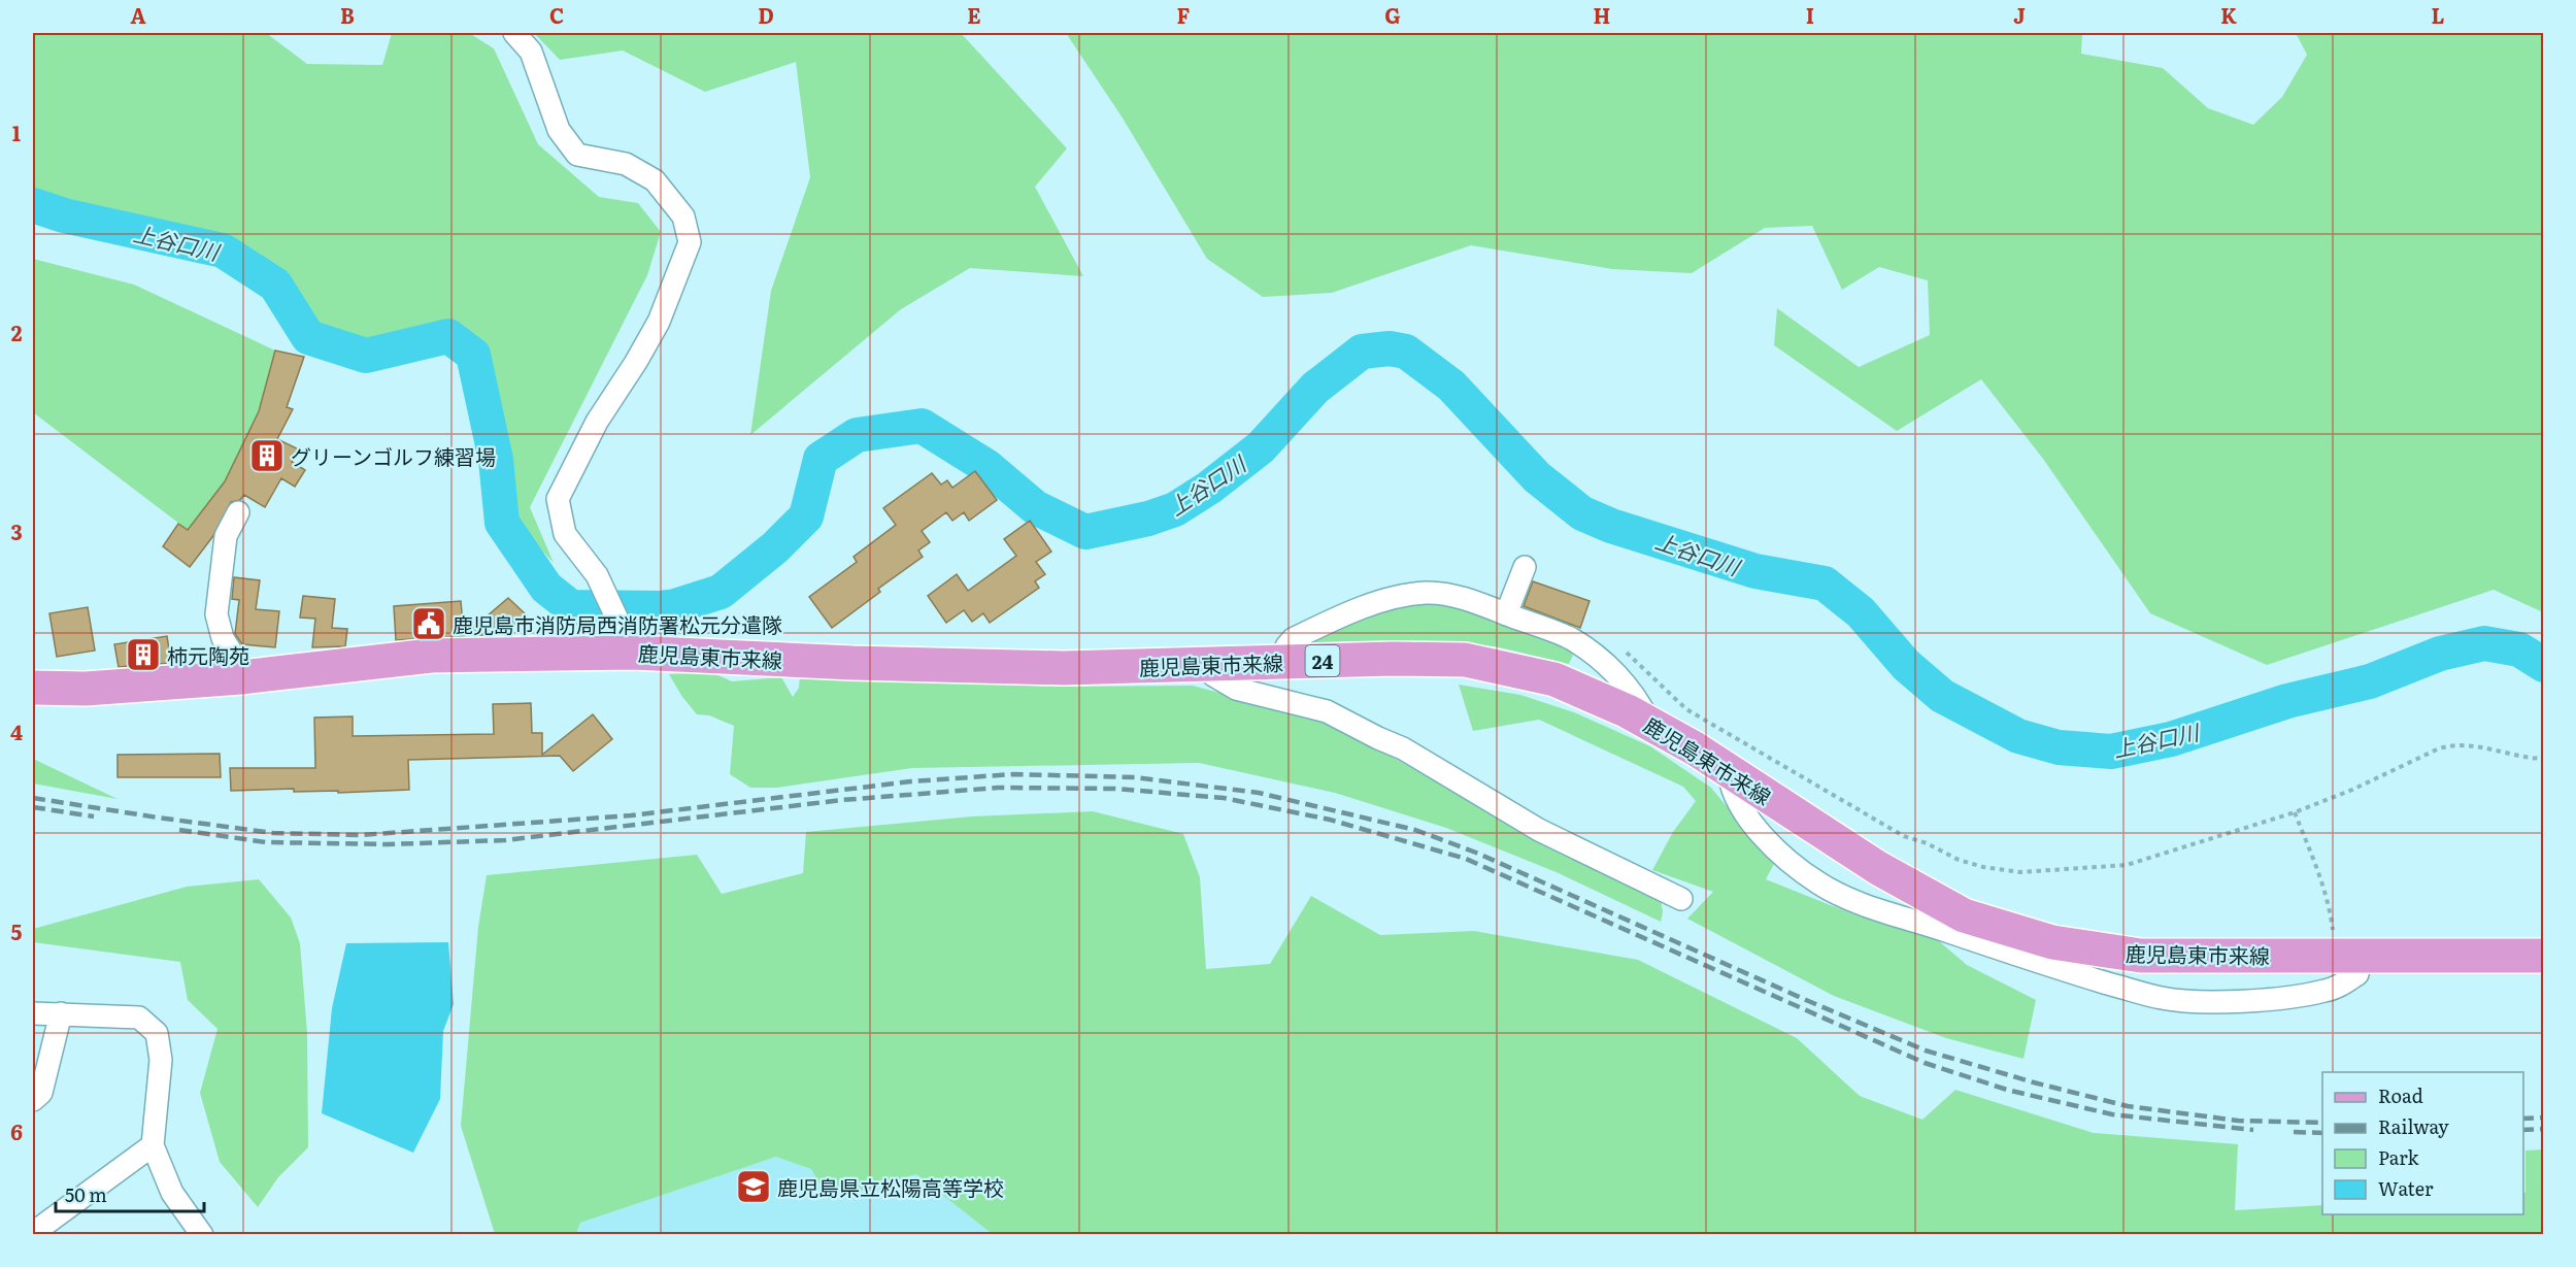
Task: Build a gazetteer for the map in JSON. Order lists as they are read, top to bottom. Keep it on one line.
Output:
{"streets":{"main road":["鹿児島東市来線","24"]},"water":["上谷口川"],"places":{"building":["グリーンゴルフ練習場","柿元陶苑"],"public building":["鹿児島市消防局西消防署松元分遣隊"],"school or university":["鹿児島県立松陽高等学校"]},"legend":["Road","Railway","Park","Water"],"scale_bar":"50 m","grid":{"columns":["A","B","C","D","E","F","G","H","I","J","K","L"],"rows":["1","2","3","4","5","6"]}}
